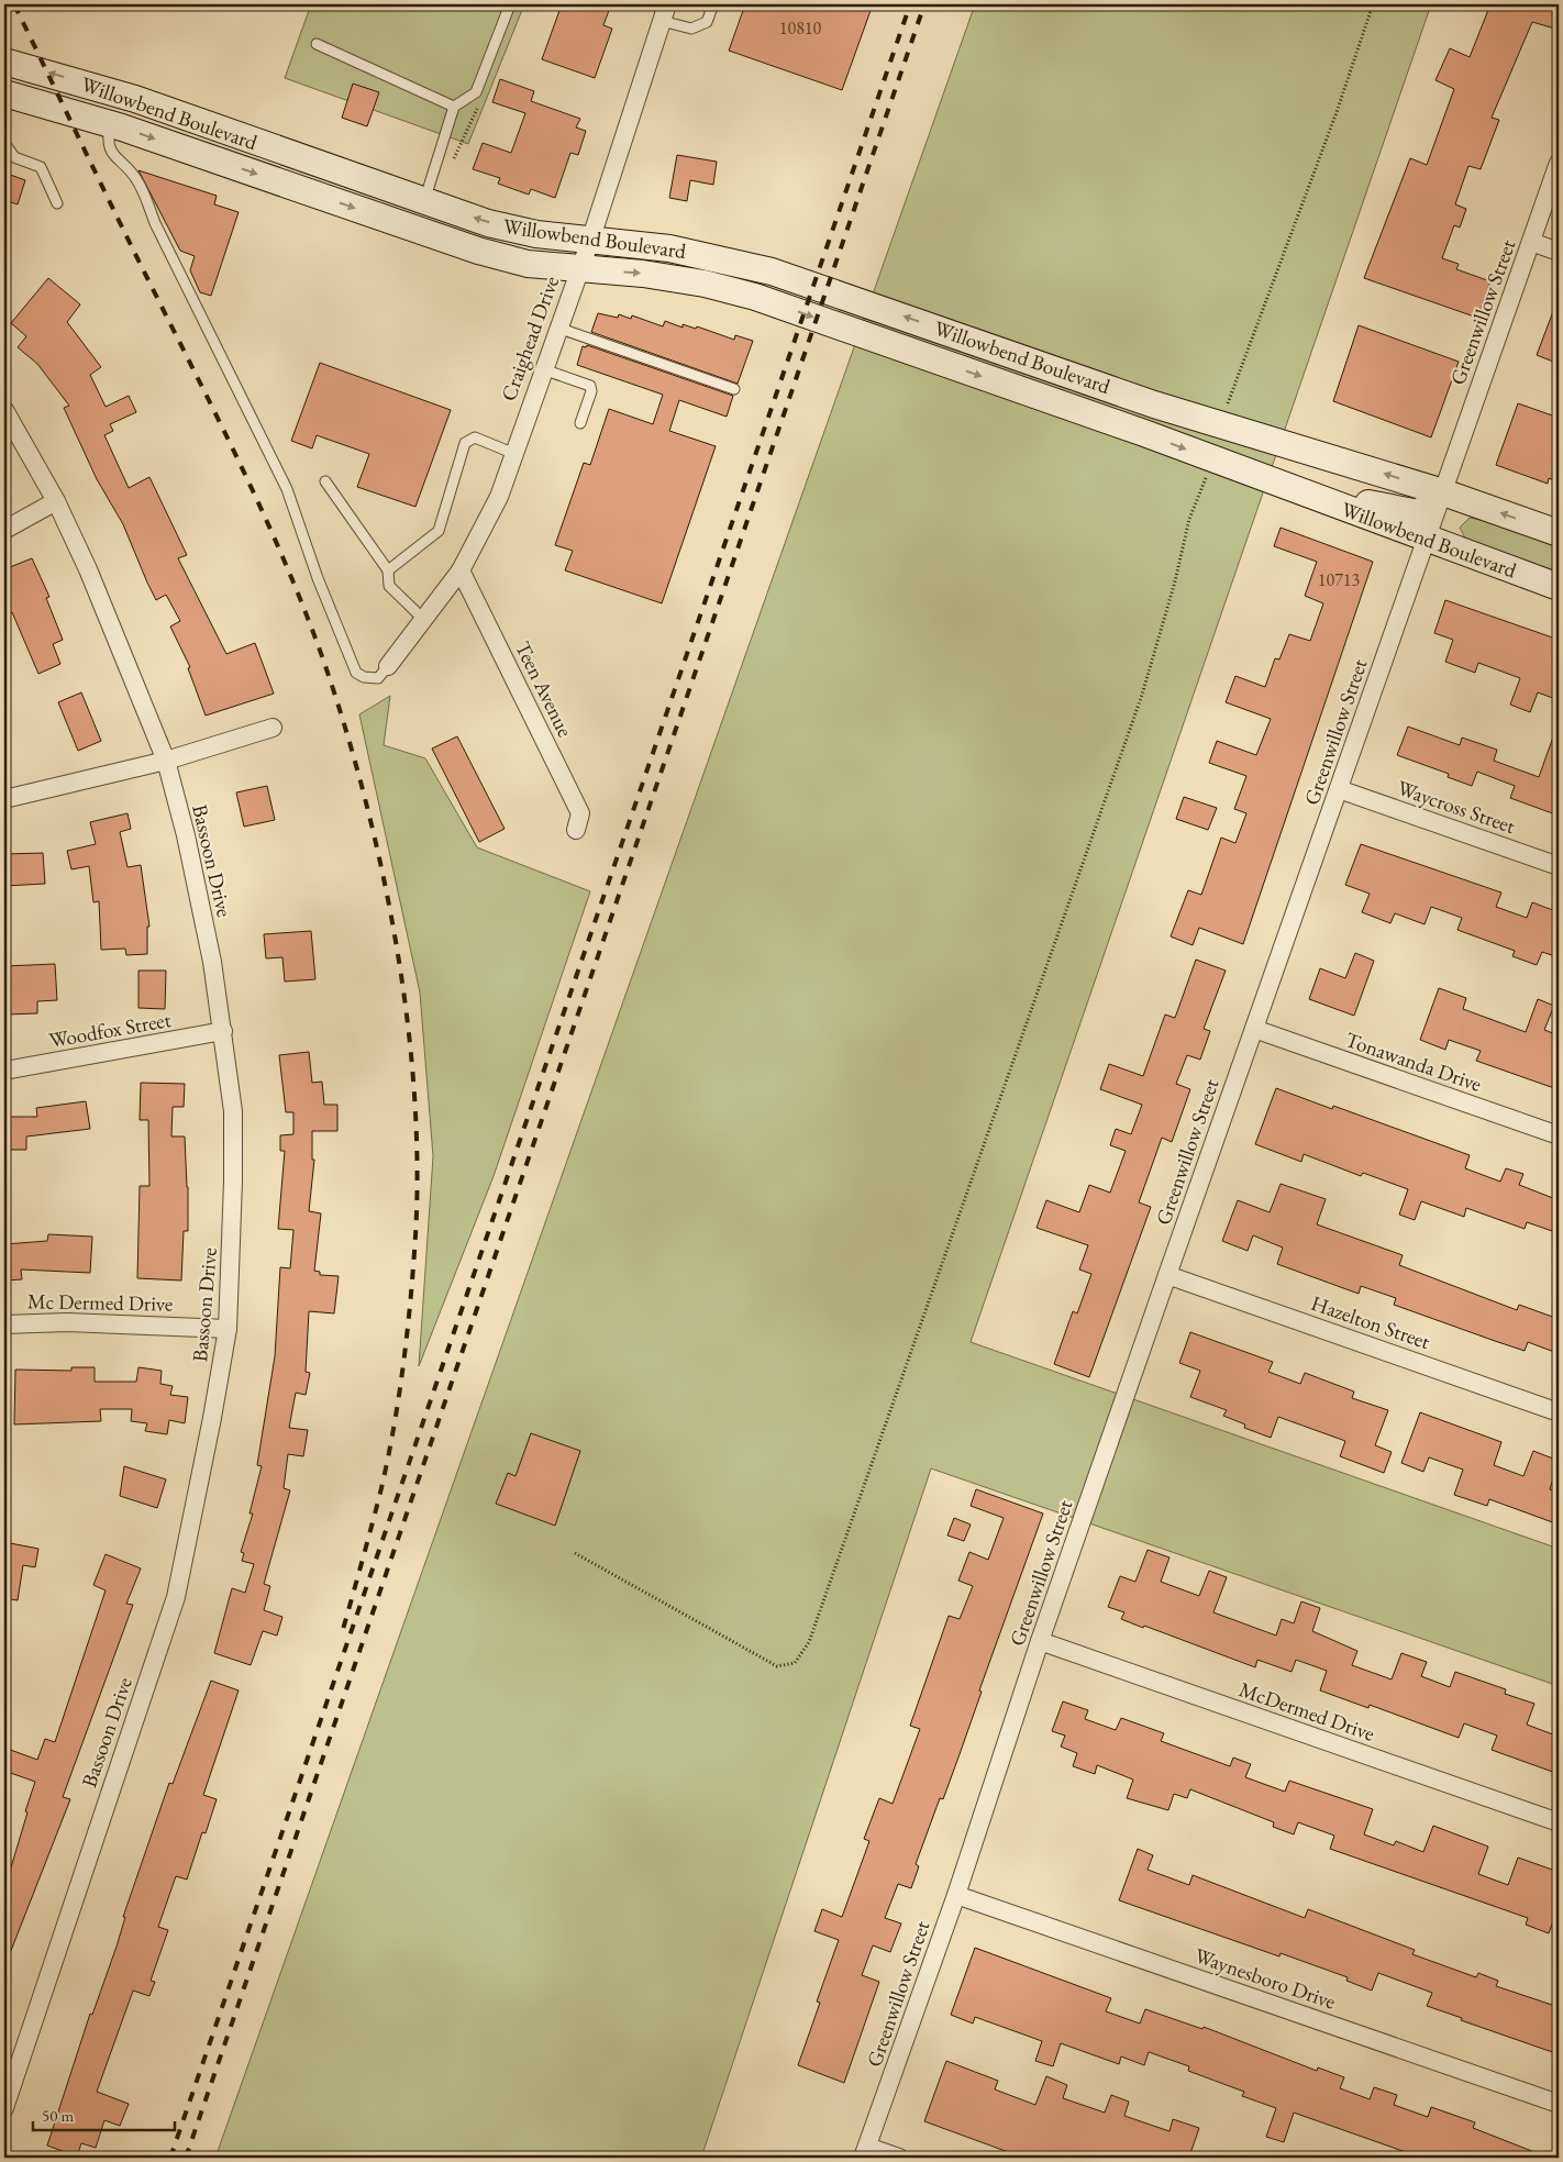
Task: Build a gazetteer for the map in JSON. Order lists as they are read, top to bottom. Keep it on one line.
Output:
{"streets":{"main road":["Willowbend Boulevard"],"street":["Greenwillow Street","Craighead Drive","Teen Avenue","Waycross Street","Bassoon Drive","Woodfox Street","Tonawanda Drive","Mc Dermed Drive","Hazelton Street","McDermed Drive","Waynesboro Drive"]},"crossings":[["Willowbend Boulevard","Greenwillow Street"],["Willowbend Boulevard","Craighead Drive"],["Greenwillow Street","Waycross Street"],["Greenwillow Street","Tonawanda Drive"],["Greenwillow Street","Hazelton Street"],["Greenwillow Street","McDermed Drive"],["Greenwillow Street","Waynesboro Drive"],["Craighead Drive","Teen Avenue"],["Bassoon Drive","Woodfox Street"],["Bassoon Drive","Mc Dermed Drive"]],"house_numbers":["10810","10713"],"scale_bar":"50 m"}
